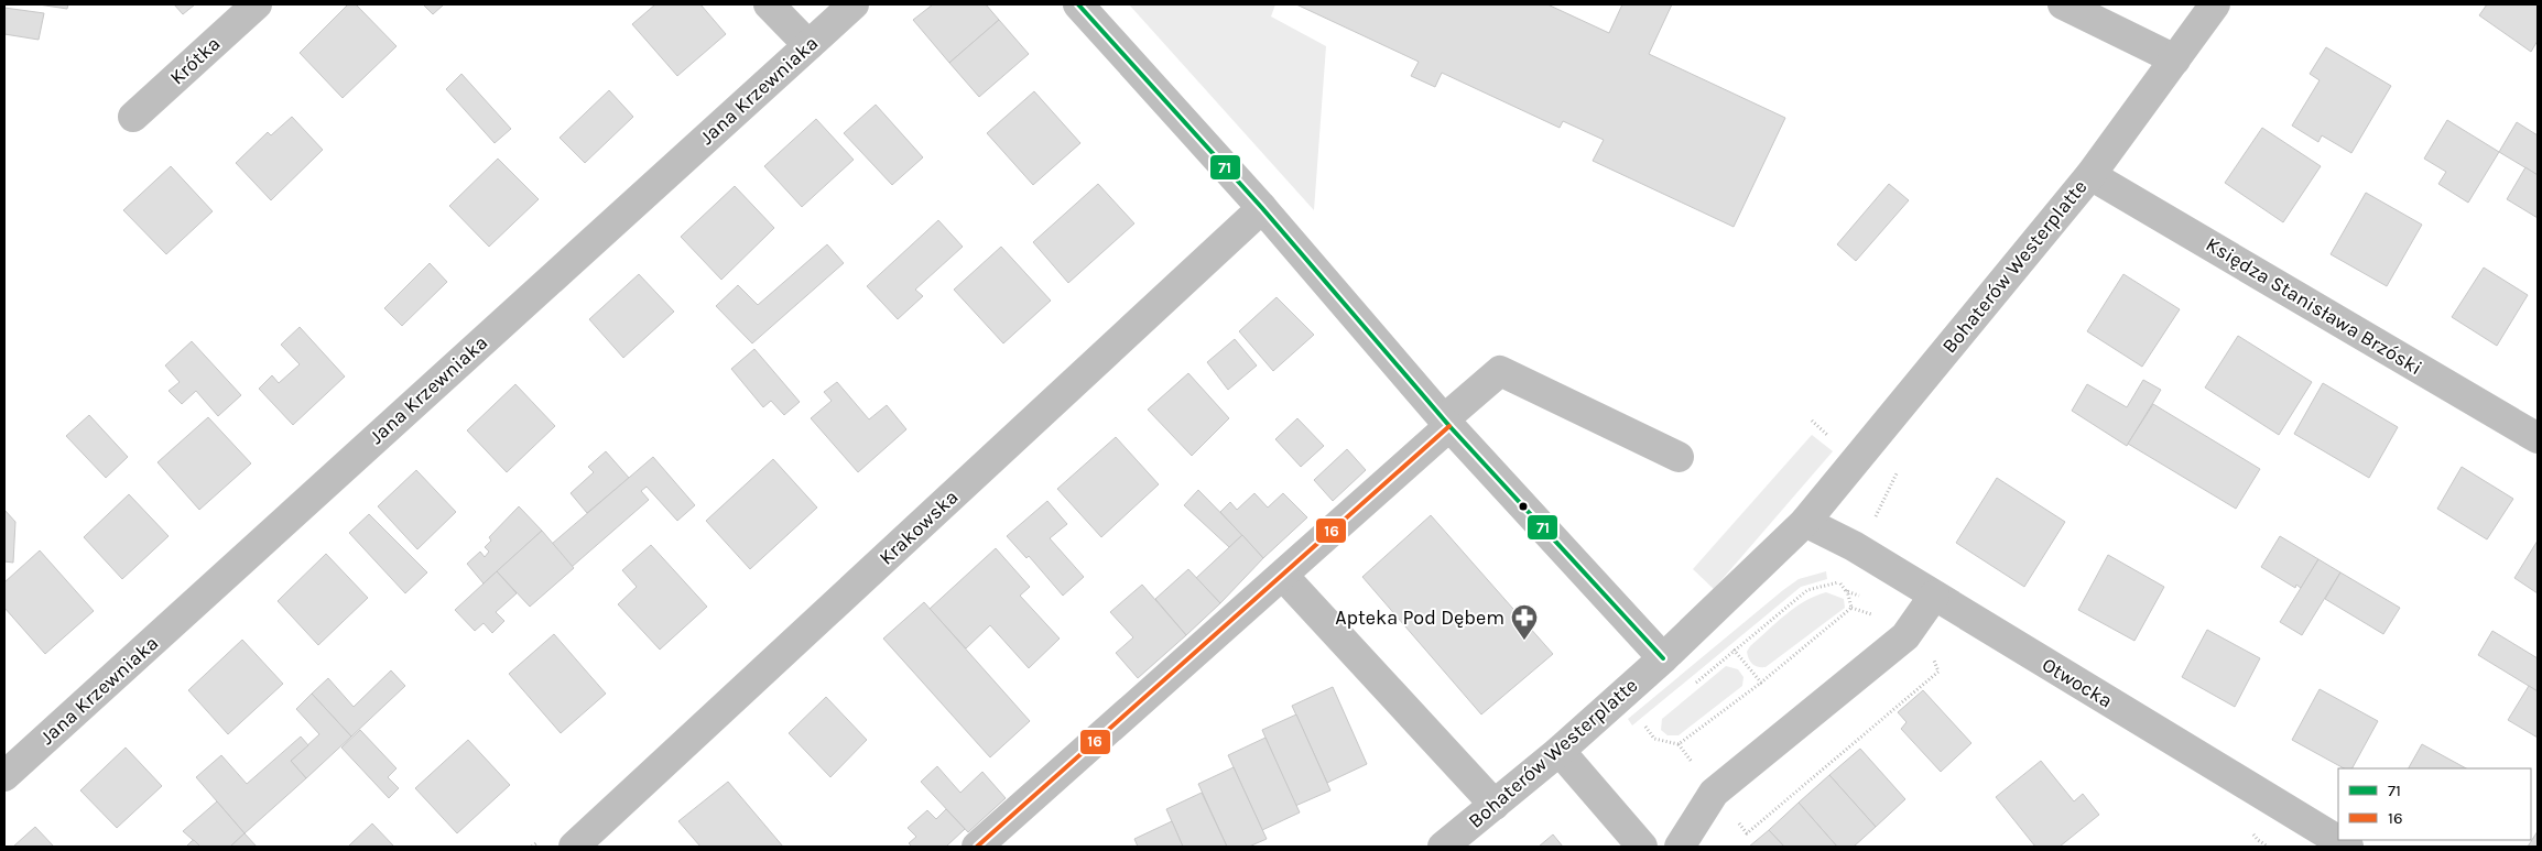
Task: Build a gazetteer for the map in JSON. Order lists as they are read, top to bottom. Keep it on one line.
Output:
{"streets":{"street":["Krótka","Jana Krzewniaka","Bohaterów Westerplatte","Księdza Stanisława Brzóski","Krakowska","Otwocka"]},"crossings":[["Bohaterów Westerplatte","Księdza Stanisława Brzóski"],["Bohaterów Westerplatte","Otwocka"]],"places":{"pharmacy":["Apteka Pod Dębem"]},"lines":["transit line 71","transit line 16"],"legend":["71","16"]}
